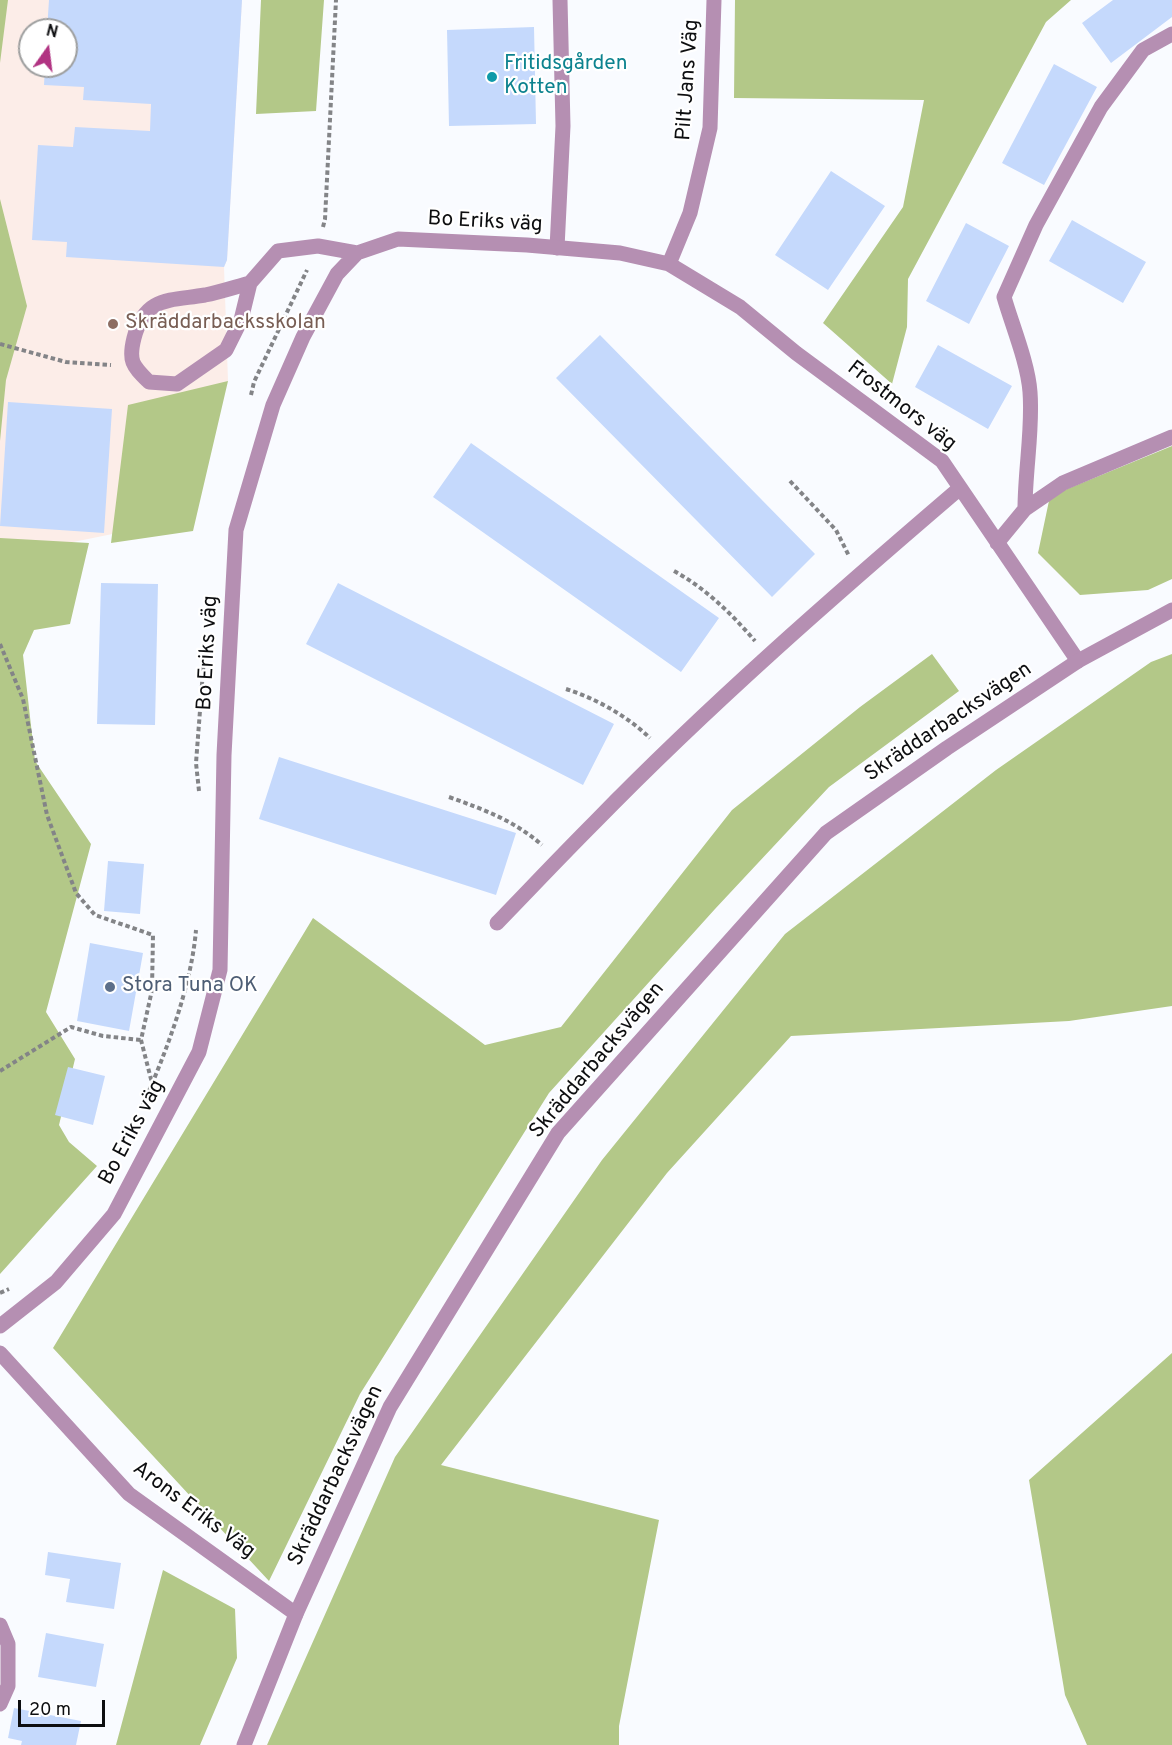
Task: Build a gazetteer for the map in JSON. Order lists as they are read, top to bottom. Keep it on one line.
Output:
{"streets":{"street":["Pilt Jans Väg","Bo Eriks väg","Frostmors väg","Skräddarbacksvägen","Arons Eriks Väg"]},"crossings":[["Pilt Jans Väg","Bo Eriks väg"],["Pilt Jans Väg","Frostmors väg"],["Bo Eriks väg","Frostmors väg"],["Frostmors väg","Skräddarbacksvägen"],["Skräddarbacksvägen","Arons Eriks Väg"]],"places":["Fritidsgården Kotten","Skräddarbacksskolan","Stora Tuna OK"],"scale_bar":"20 m","north":"top"}
